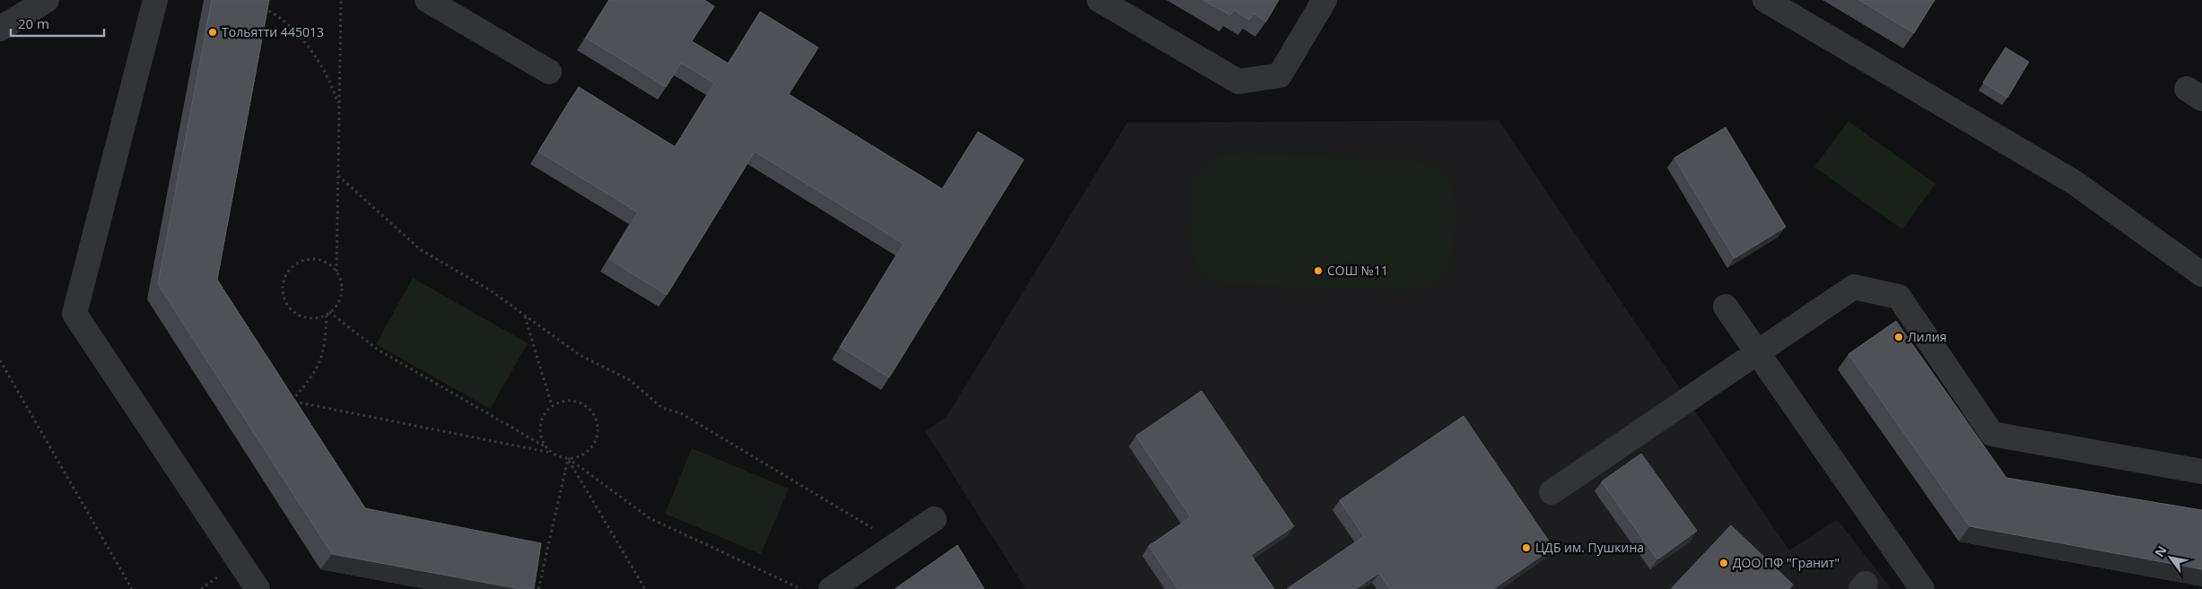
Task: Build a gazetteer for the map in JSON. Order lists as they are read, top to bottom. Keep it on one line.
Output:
{"places":["Тольятти 445013","СОШ №11","Лилия","ЦДБ им. Пушкина","ДОО ПФ \"Гранит\""],"scale_bar":"20 m","north":"top left"}
